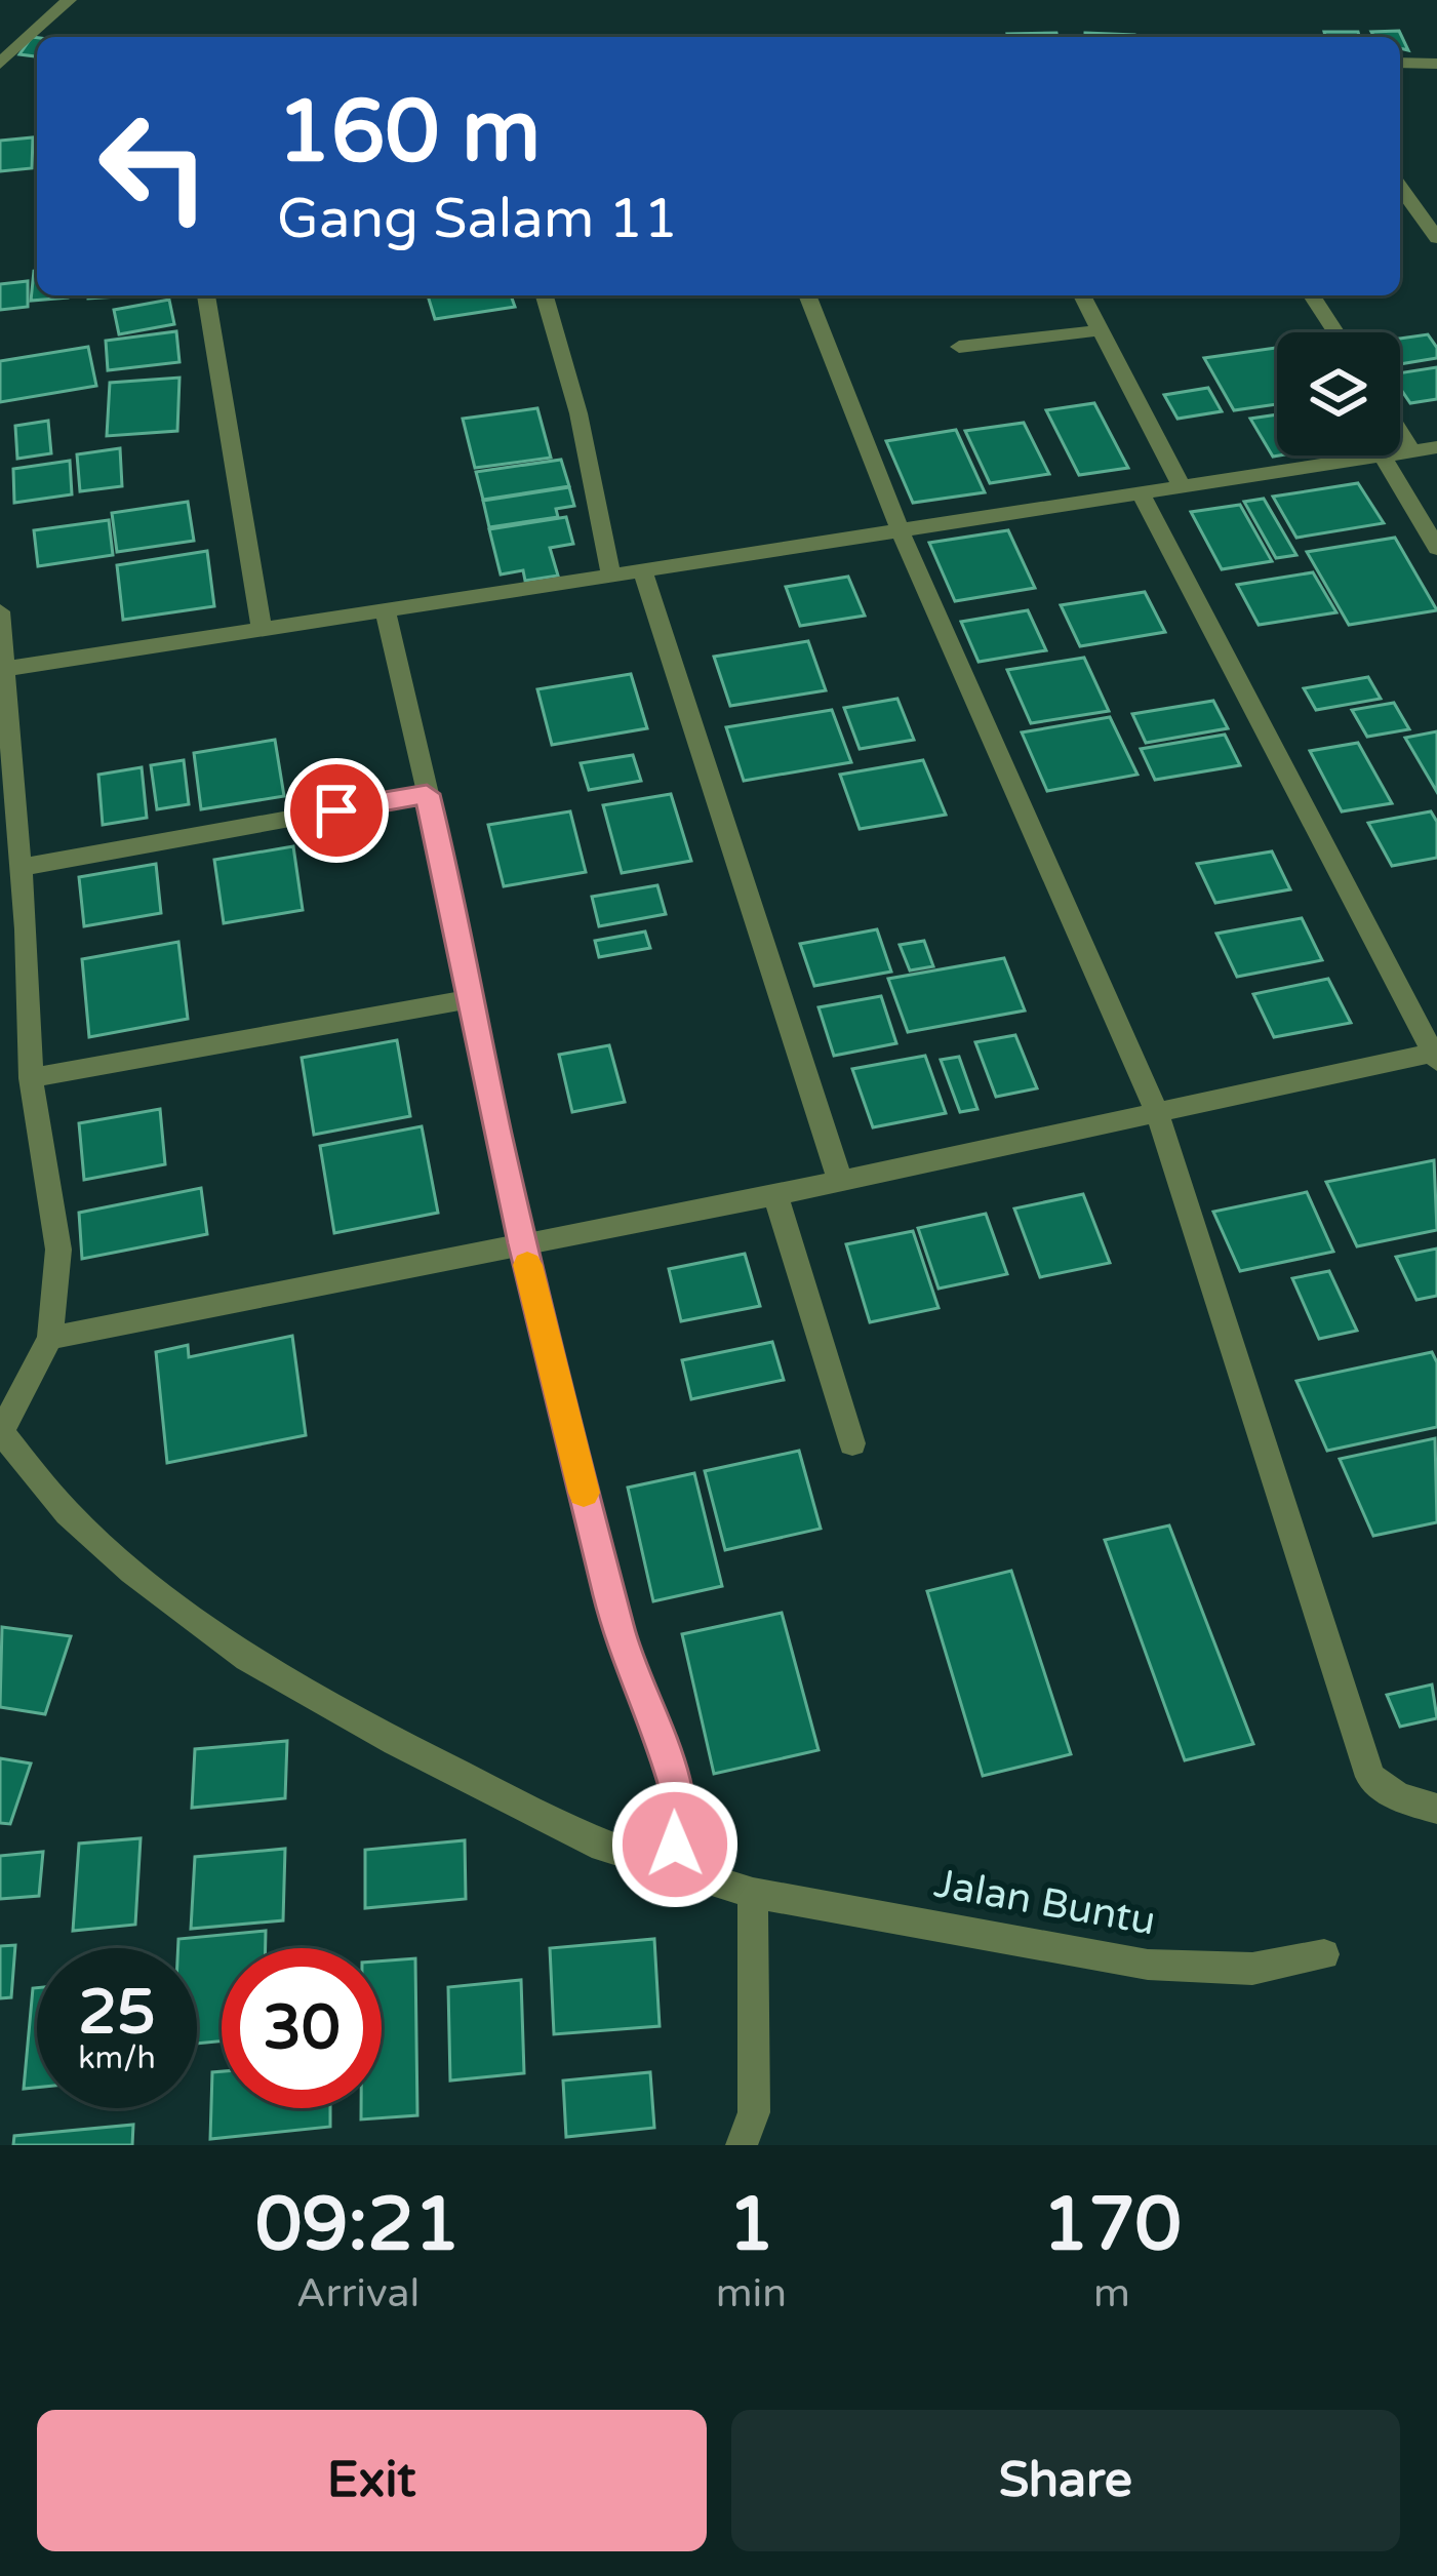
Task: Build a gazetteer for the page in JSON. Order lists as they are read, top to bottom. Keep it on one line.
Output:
{"streets":{"street":["Jalan Buntu"]},"page":{"turn":["160 m","Gang Salam 11"],"speed":"25 km/h","limit":"30","eta":["09:21","Arrival","1","min","170","m"],"buttons":["Exit","Share"]}}
